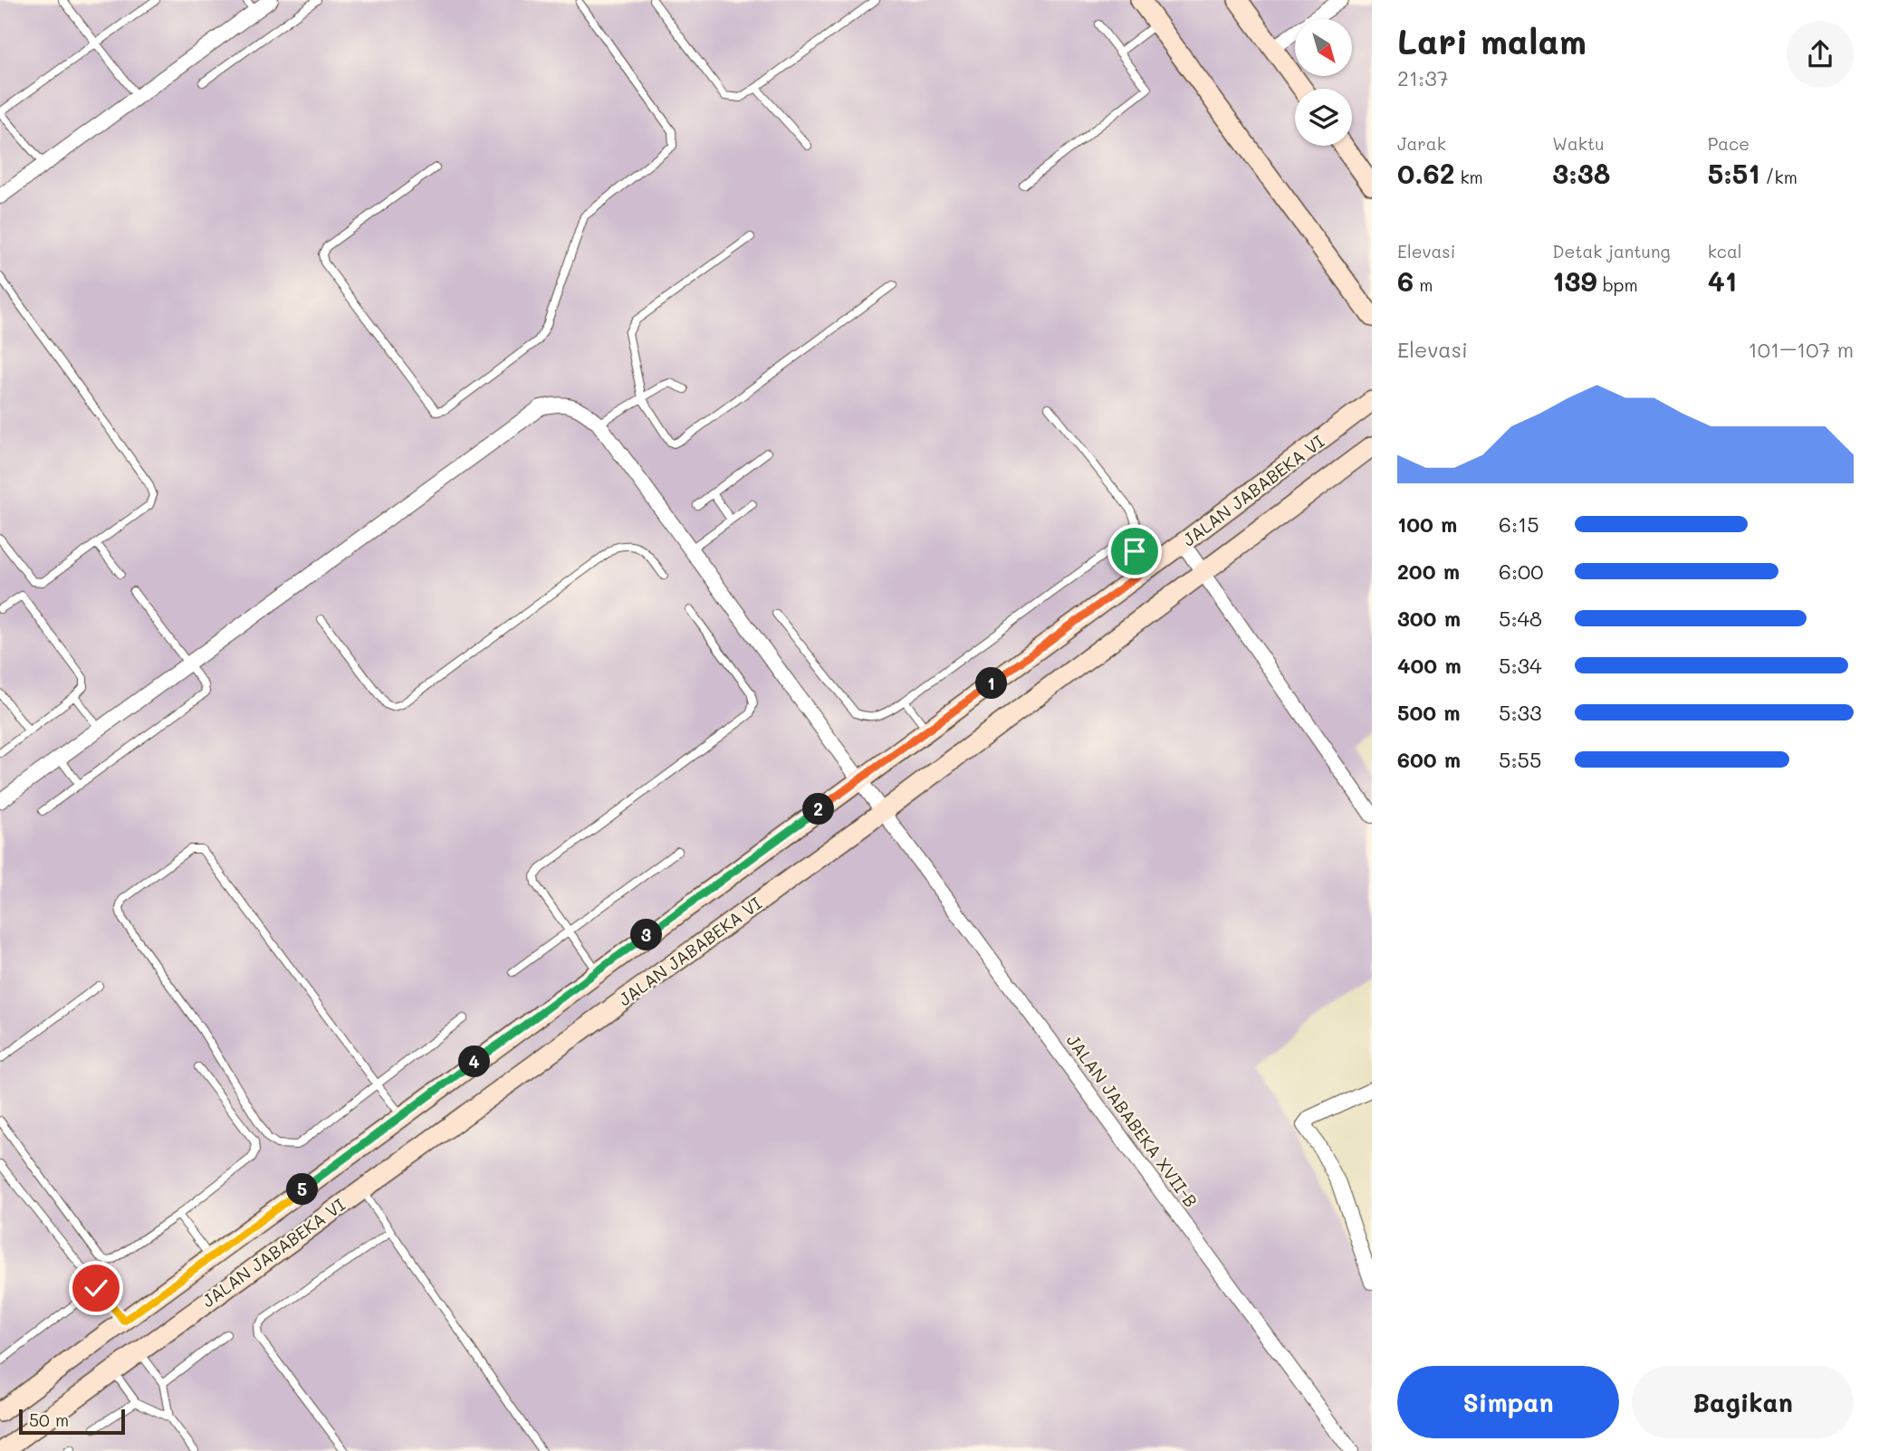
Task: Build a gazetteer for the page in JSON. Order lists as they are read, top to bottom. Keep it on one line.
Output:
{"streets":{"street":["JALAN JABABEKA VI","JALAN JABABEKA XVII-B"]},"crossings":[["JALAN JABABEKA VI","JALAN JABABEKA XVII-B"]],"scale_bar":"50 m","north":"bottom right","page":{"heading":["Lari malam","21:37"],"stats":[["Jarak","0.62 km"],["Waktu","3:38"],["Pace","5:51 /km"],["Elevasi","6 m"],["Detak jantung","139 bpm"],["kcal","41"]],"chart":["Elevasi","101–107 m"],"list":[{"name":"100 m","note":"6:15"},{"name":"200 m","note":"6:00"},{"name":"300 m","note":"5:48"},{"name":"400 m","note":"5:34"},{"name":"500 m","note":"5:33"},{"name":"600 m","note":"5:55"}],"pins":["1","2","3","4","5"],"buttons":["Simpan","Bagikan"],"scale":"50 m"}}
